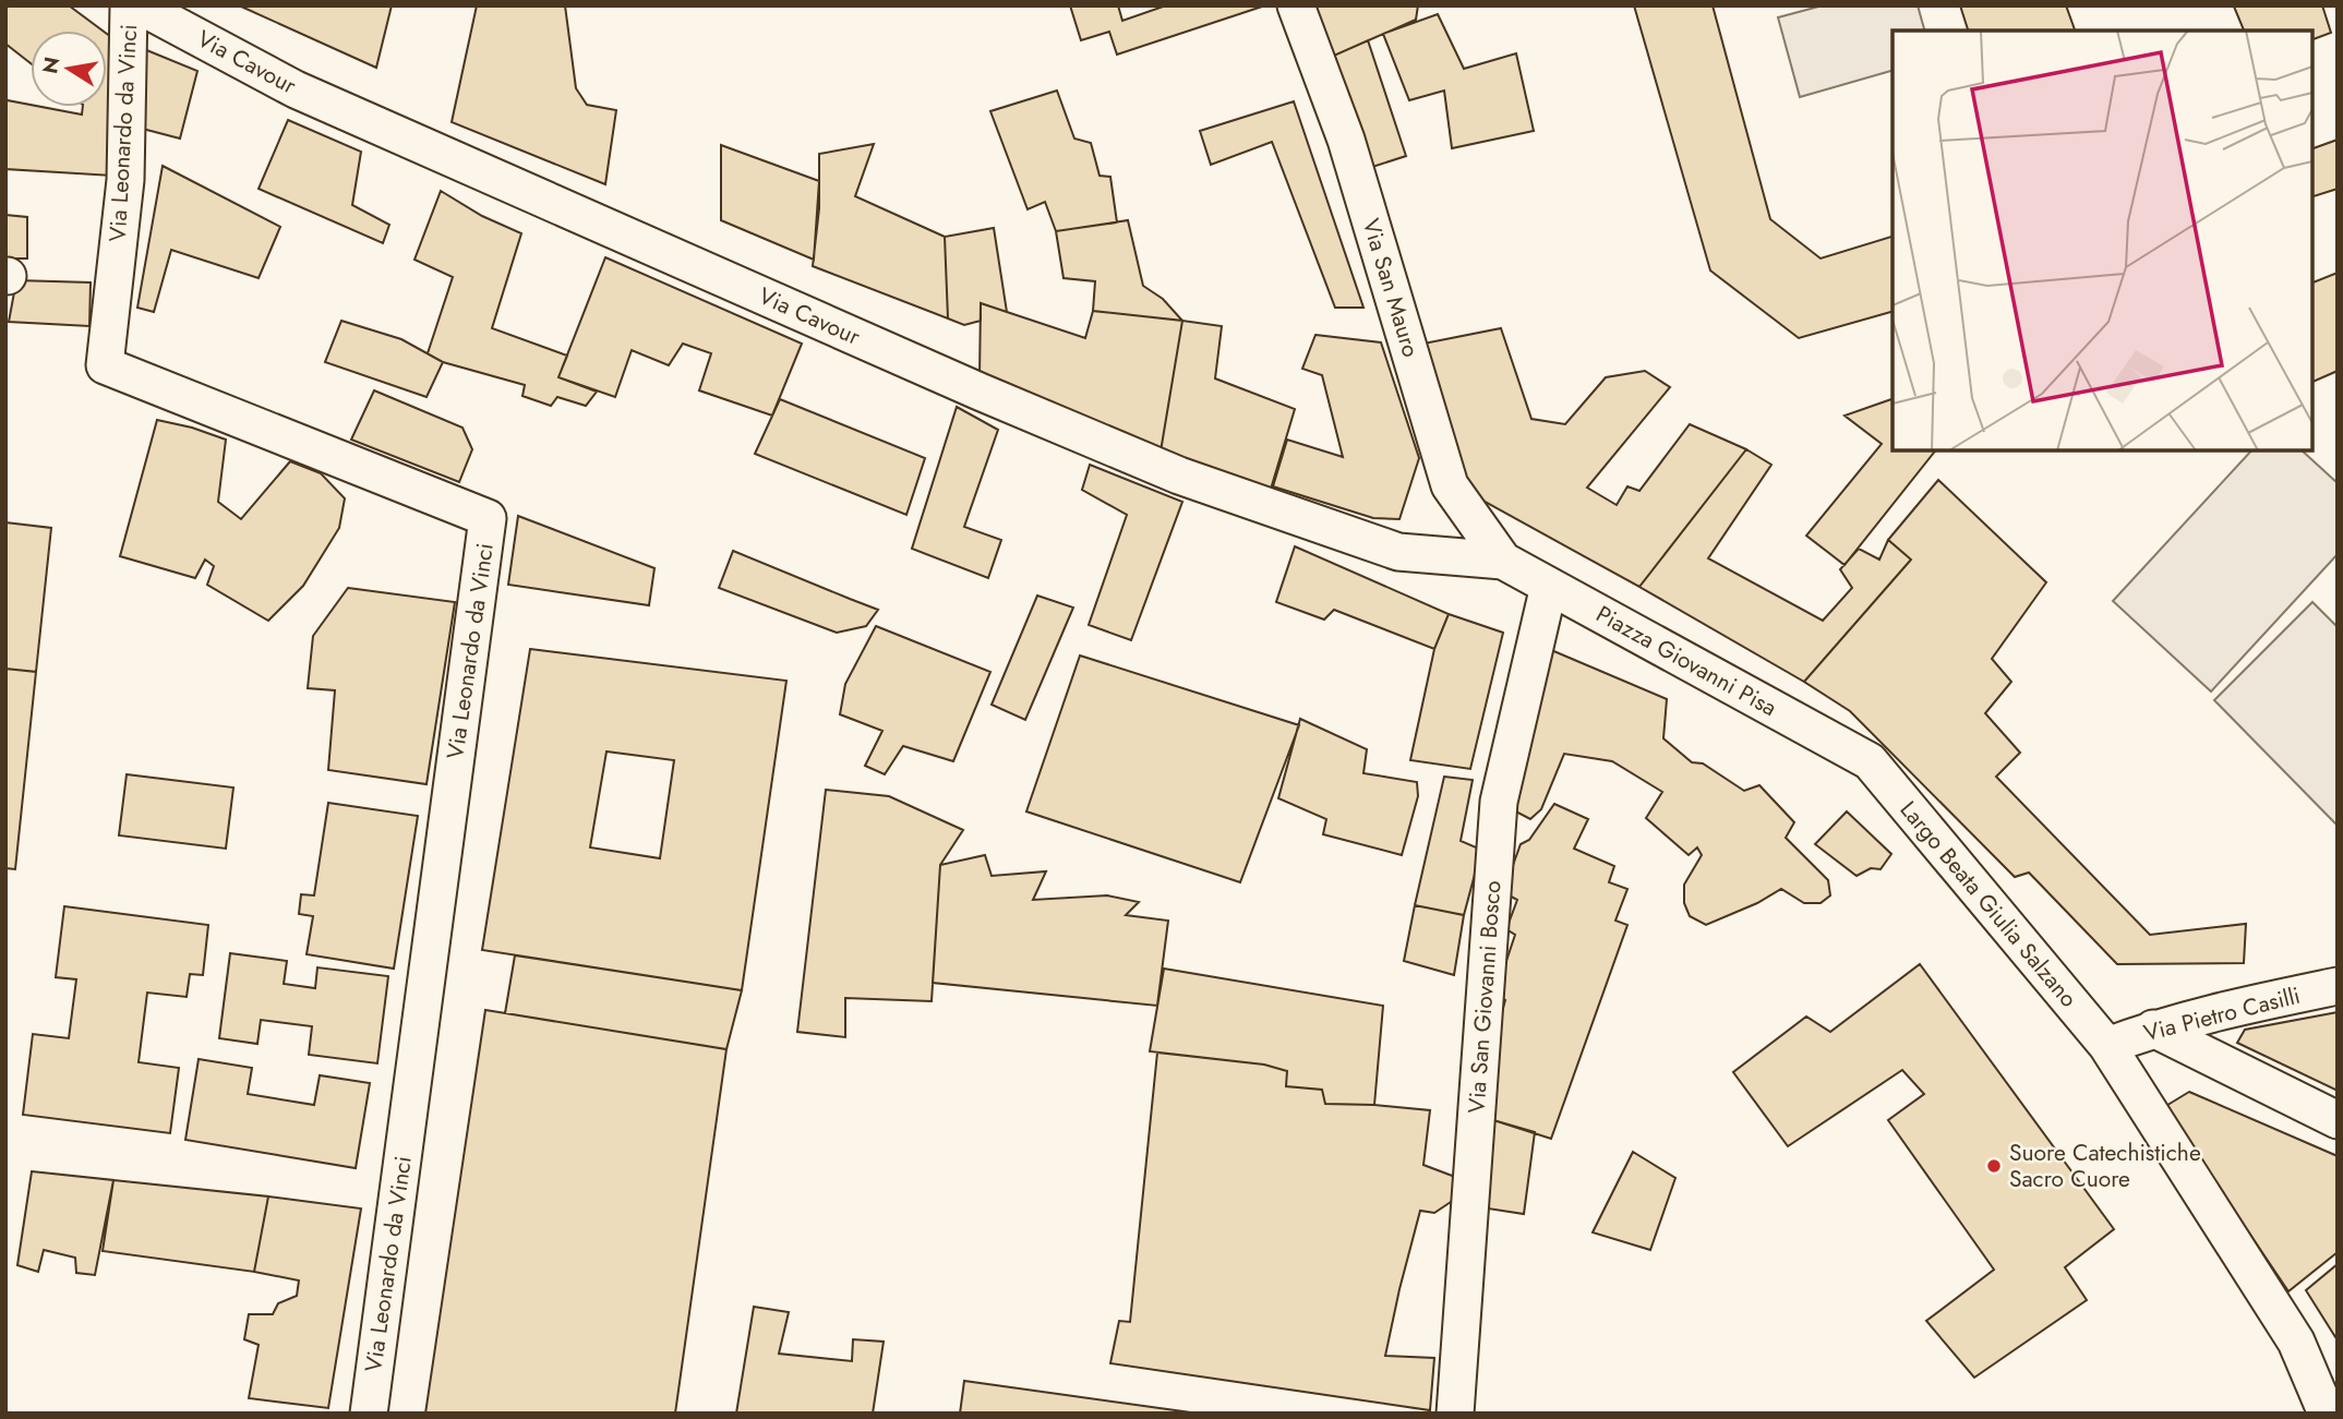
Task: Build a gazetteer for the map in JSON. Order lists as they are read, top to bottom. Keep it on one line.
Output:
{"streets":{"street":["Via Cavour","Via Leonardo da Vinci","Via San Mauro","Piazza Giovanni Pisa","Largo Beata Giulia Salzano","Via San Giovanni Bosco","Via Pietro Casilli"]},"crossings":[["Via Cavour","Via San Mauro"],["Via Cavour","Piazza Giovanni Pisa"],["Via San Mauro","Piazza Giovanni Pisa"],["Piazza Giovanni Pisa","Largo Beata Giulia Salzano"],["Piazza Giovanni Pisa","Via San Giovanni Bosco"],["Largo Beata Giulia Salzano","Via Pietro Casilli"]],"places":["Suore Catechistiche Sacro Cuore"],"north":"left"}
